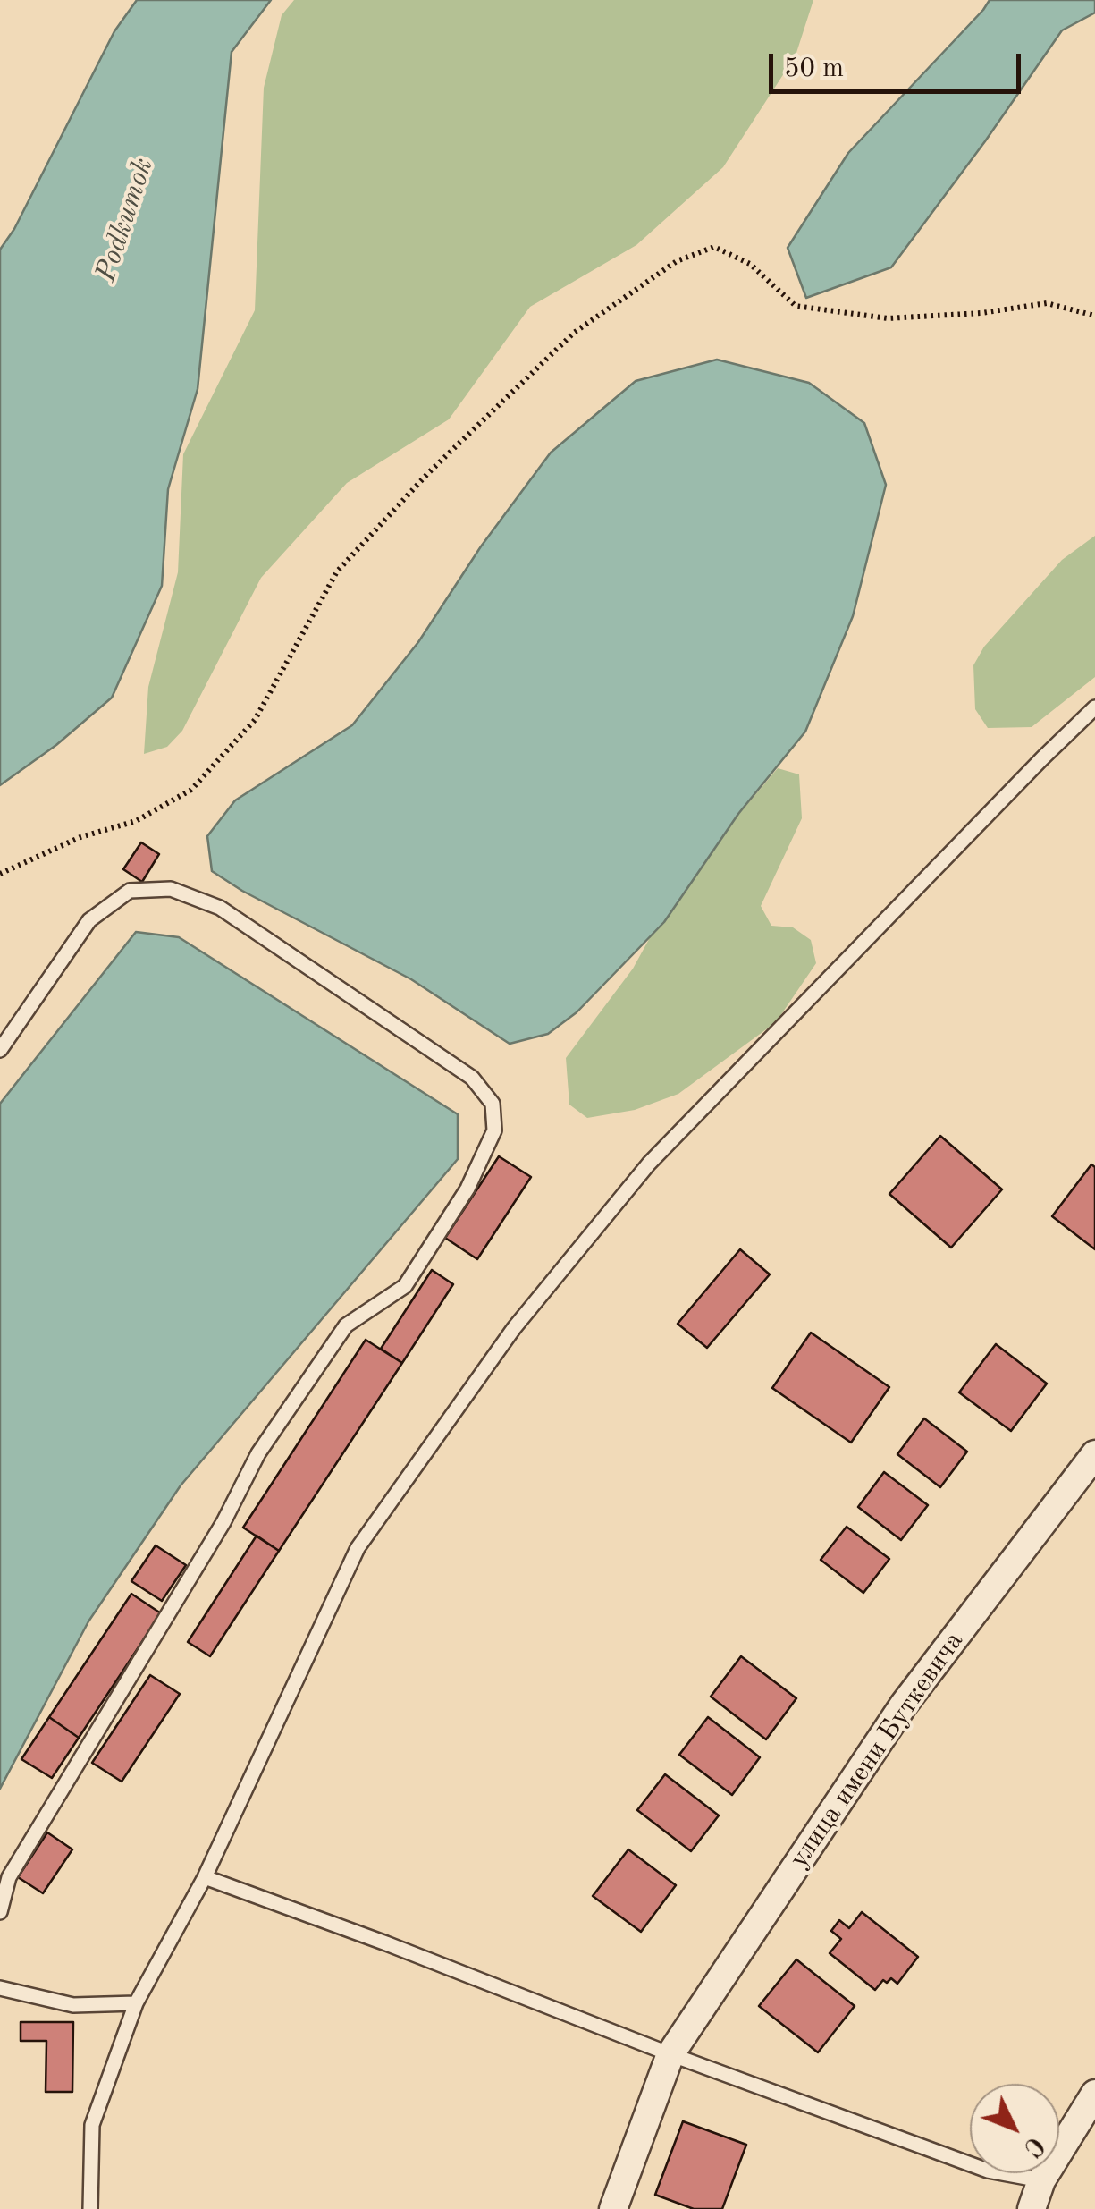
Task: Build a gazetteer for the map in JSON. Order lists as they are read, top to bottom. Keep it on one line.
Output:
{"streets":{"street":["улица имени Буткевича"]},"water":["Podkumok"],"scale_bar":"50 m","north":"bottom right"}
